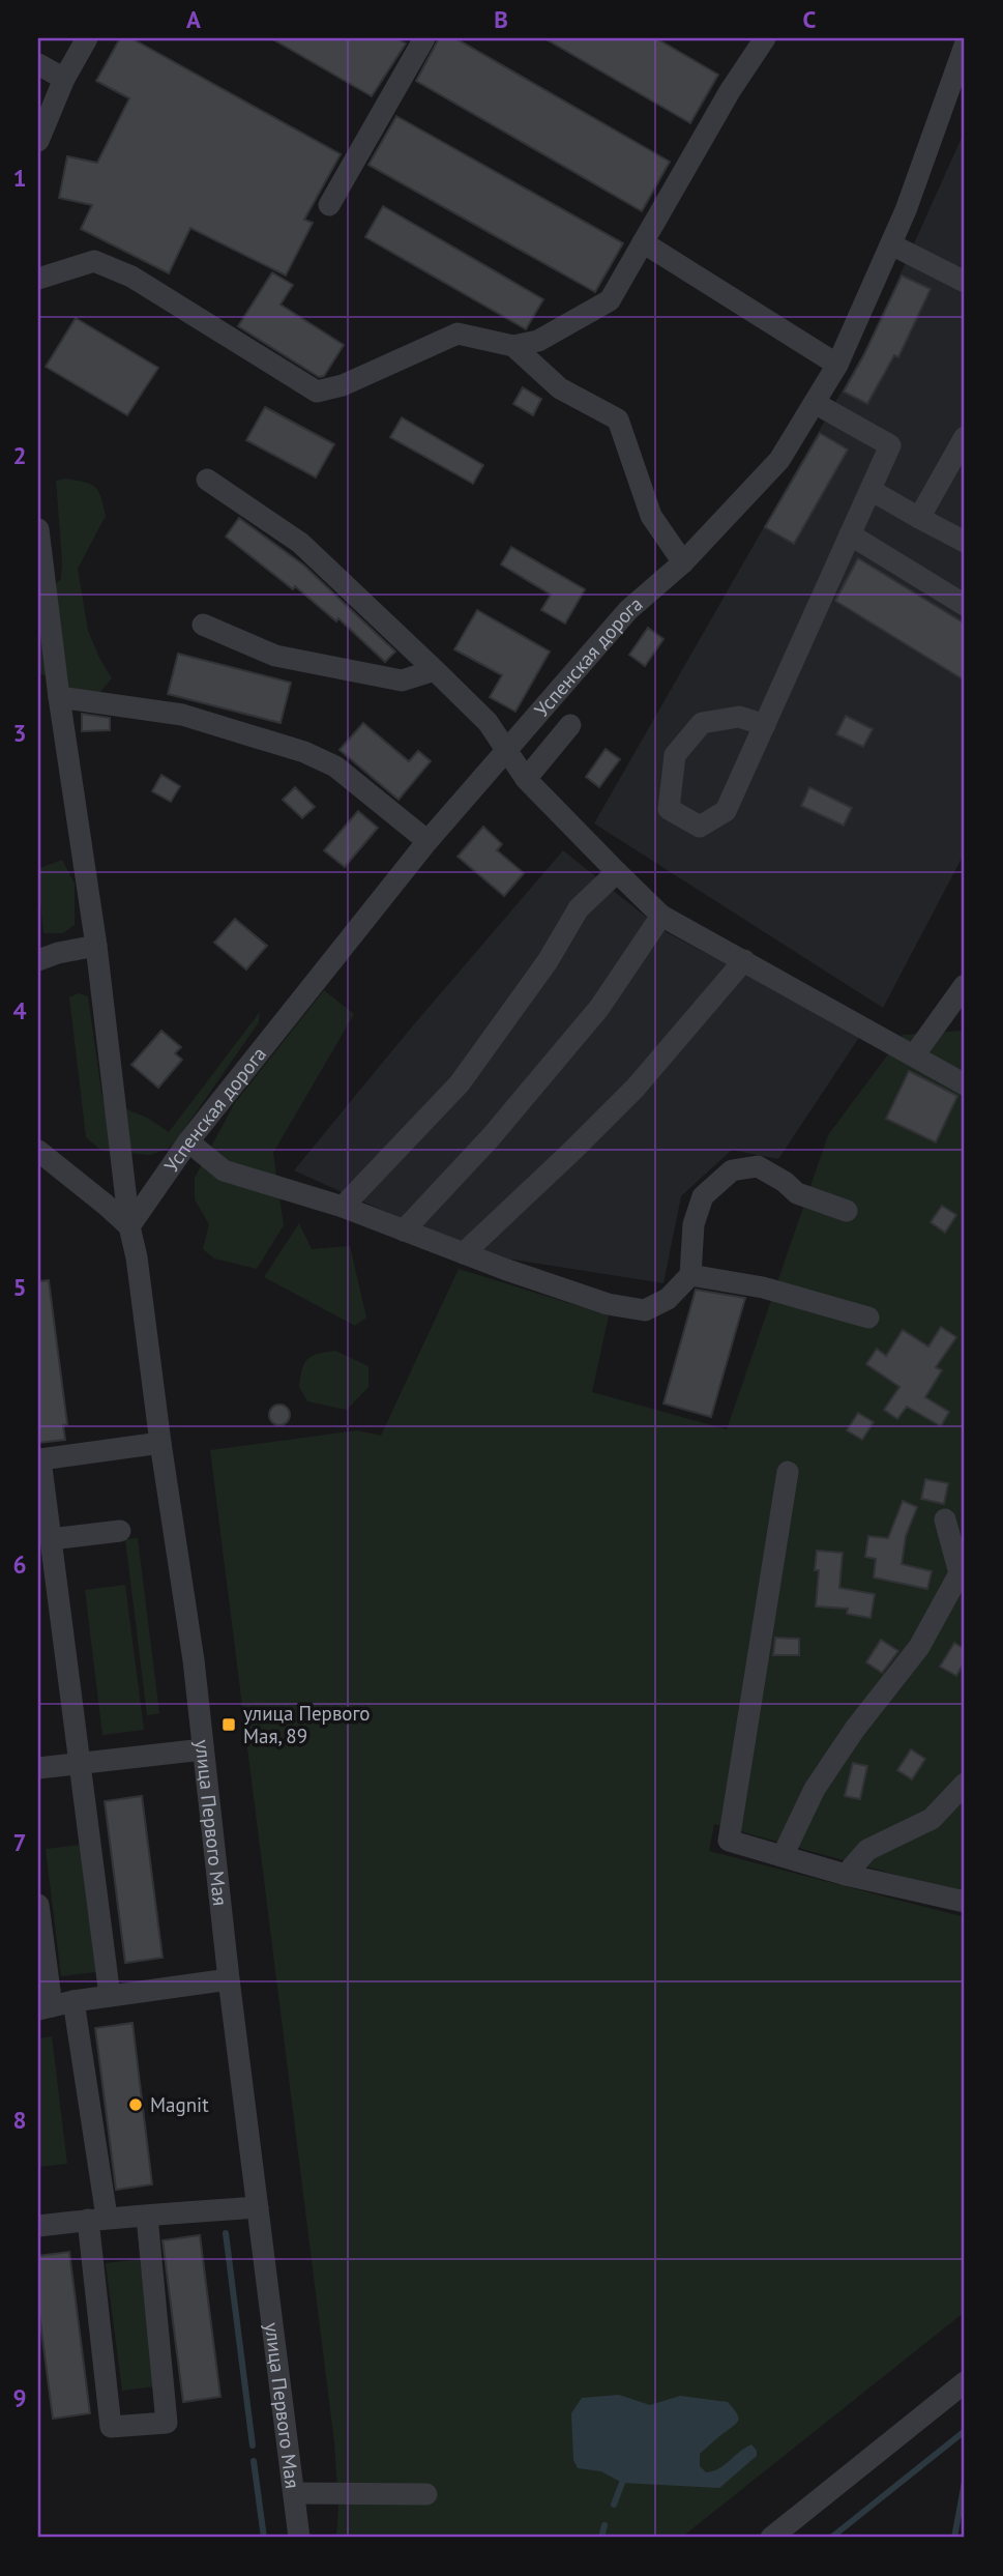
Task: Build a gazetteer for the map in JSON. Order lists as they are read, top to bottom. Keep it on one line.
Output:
{"streets":{"street":["Успенская дорога","улица Первого Мая"]},"crossings":[["Успенская дорога","улица Первого Мая"]],"places":{"transit":["улица Первого Мая, 89"],"other":["Magnit"]},"grid":{"columns":["A","B","C"],"rows":["1","2","3","4","5","6","7","8","9"]}}
